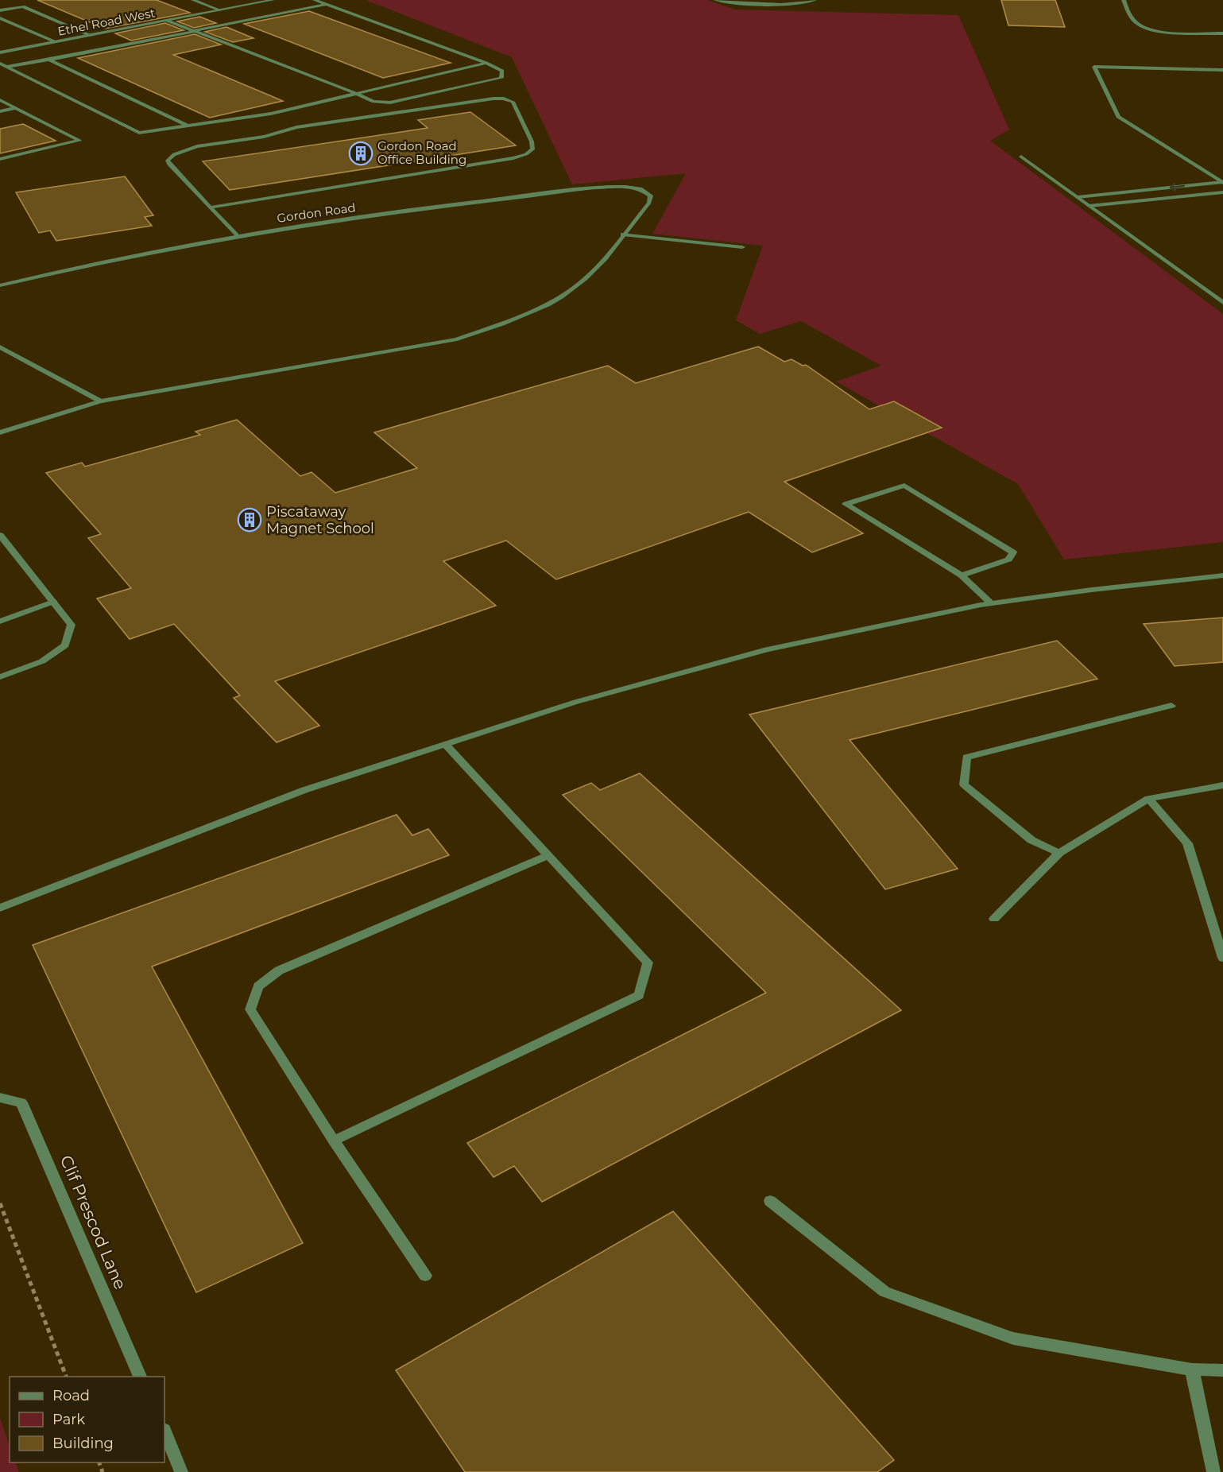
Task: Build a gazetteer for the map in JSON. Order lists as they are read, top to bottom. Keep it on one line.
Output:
{"streets":{"street":["Ethel Road West","Gordon Road","Clif Prescod Lane"]},"places":{"building":["Gordon Road Office Building","Piscataway Magnet School"]},"legend":["Road","Park","Building"]}
